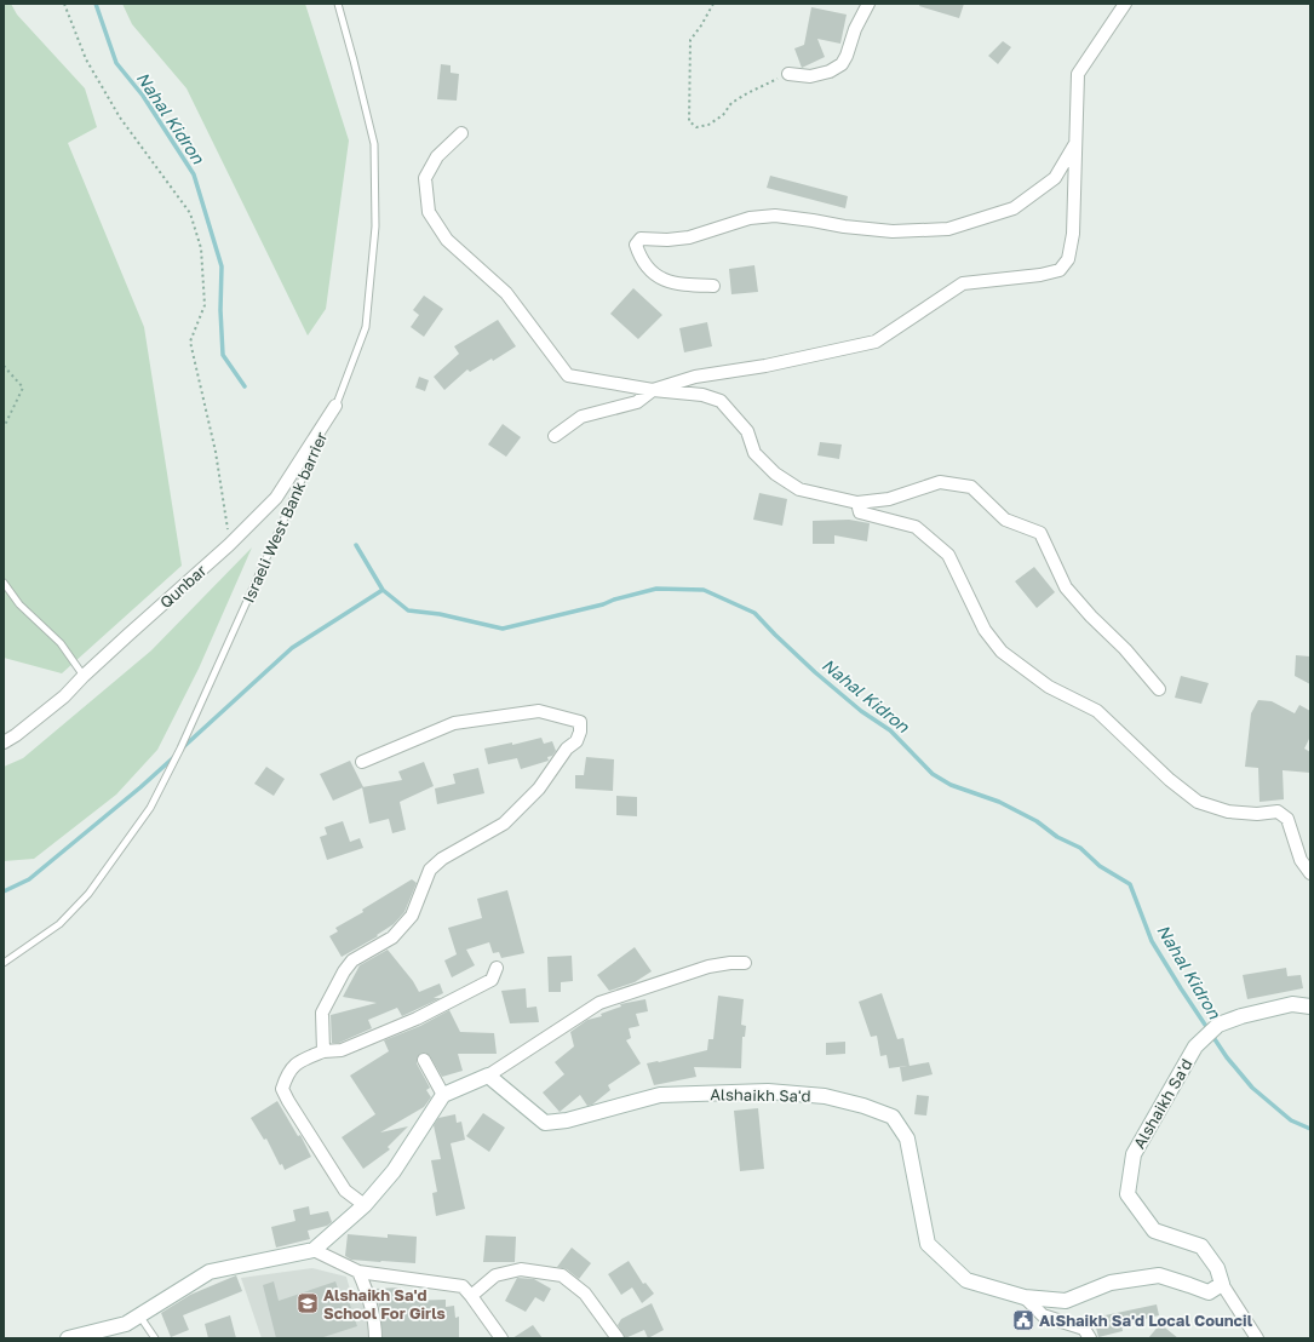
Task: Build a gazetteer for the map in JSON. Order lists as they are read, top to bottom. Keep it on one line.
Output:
{"streets":{"street":["Qunbar","Alshaikh Sa'd"],"lane":["Israeli West Bank barrier"]},"crossings":[["Israeli West Bank barrier","Qunbar"]],"water":["Nahal Kidron"],"places":{"school or university":["Alshaikh Sa'd School For Girls"],"public building":["AlShaikh Sa'd Local Council"]}}
